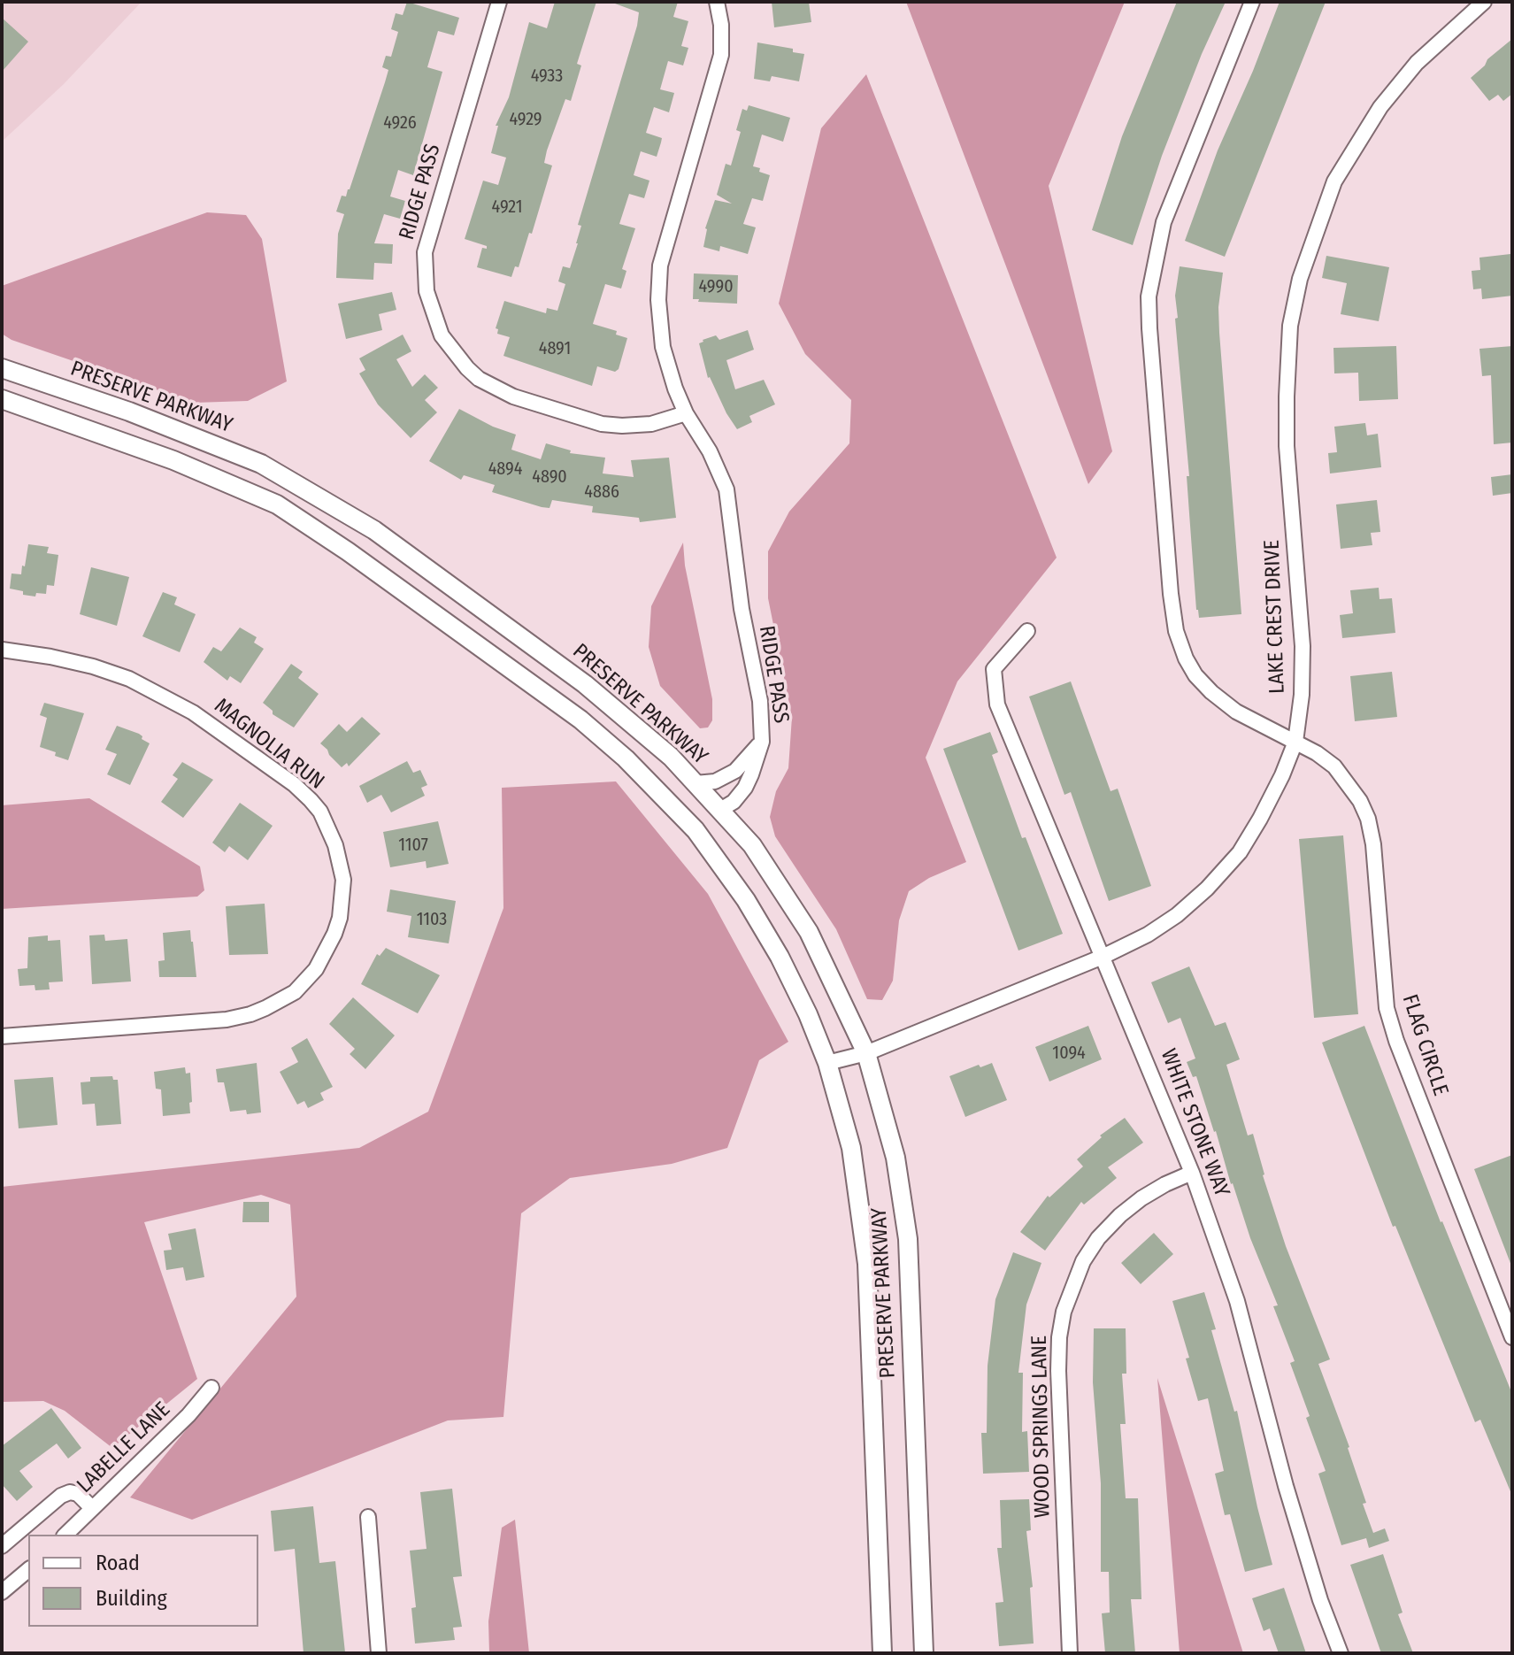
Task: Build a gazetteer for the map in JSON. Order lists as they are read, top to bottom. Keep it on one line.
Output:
{"streets":{"street":["RIDGE PASS","PRESERVE PARKWAY","LAKE CREST DRIVE","MAGNOLIA RUN","FLAG CIRCLE","WHITE STONE WAY","WOOD SPRINGS LANE","LABELLE LANE"]},"crossings":[["RIDGE PASS","PRESERVE PARKWAY"],["PRESERVE PARKWAY","LAKE CREST DRIVE"],["LAKE CREST DRIVE","FLAG CIRCLE"],["LAKE CREST DRIVE","WHITE STONE WAY"],["WHITE STONE WAY","WOOD SPRINGS LANE"]],"house_numbers":["4933","4929","4926","4921","4990","4891","4894","4890","4886","1107","1103","1094"],"legend":["Road","Building"]}
